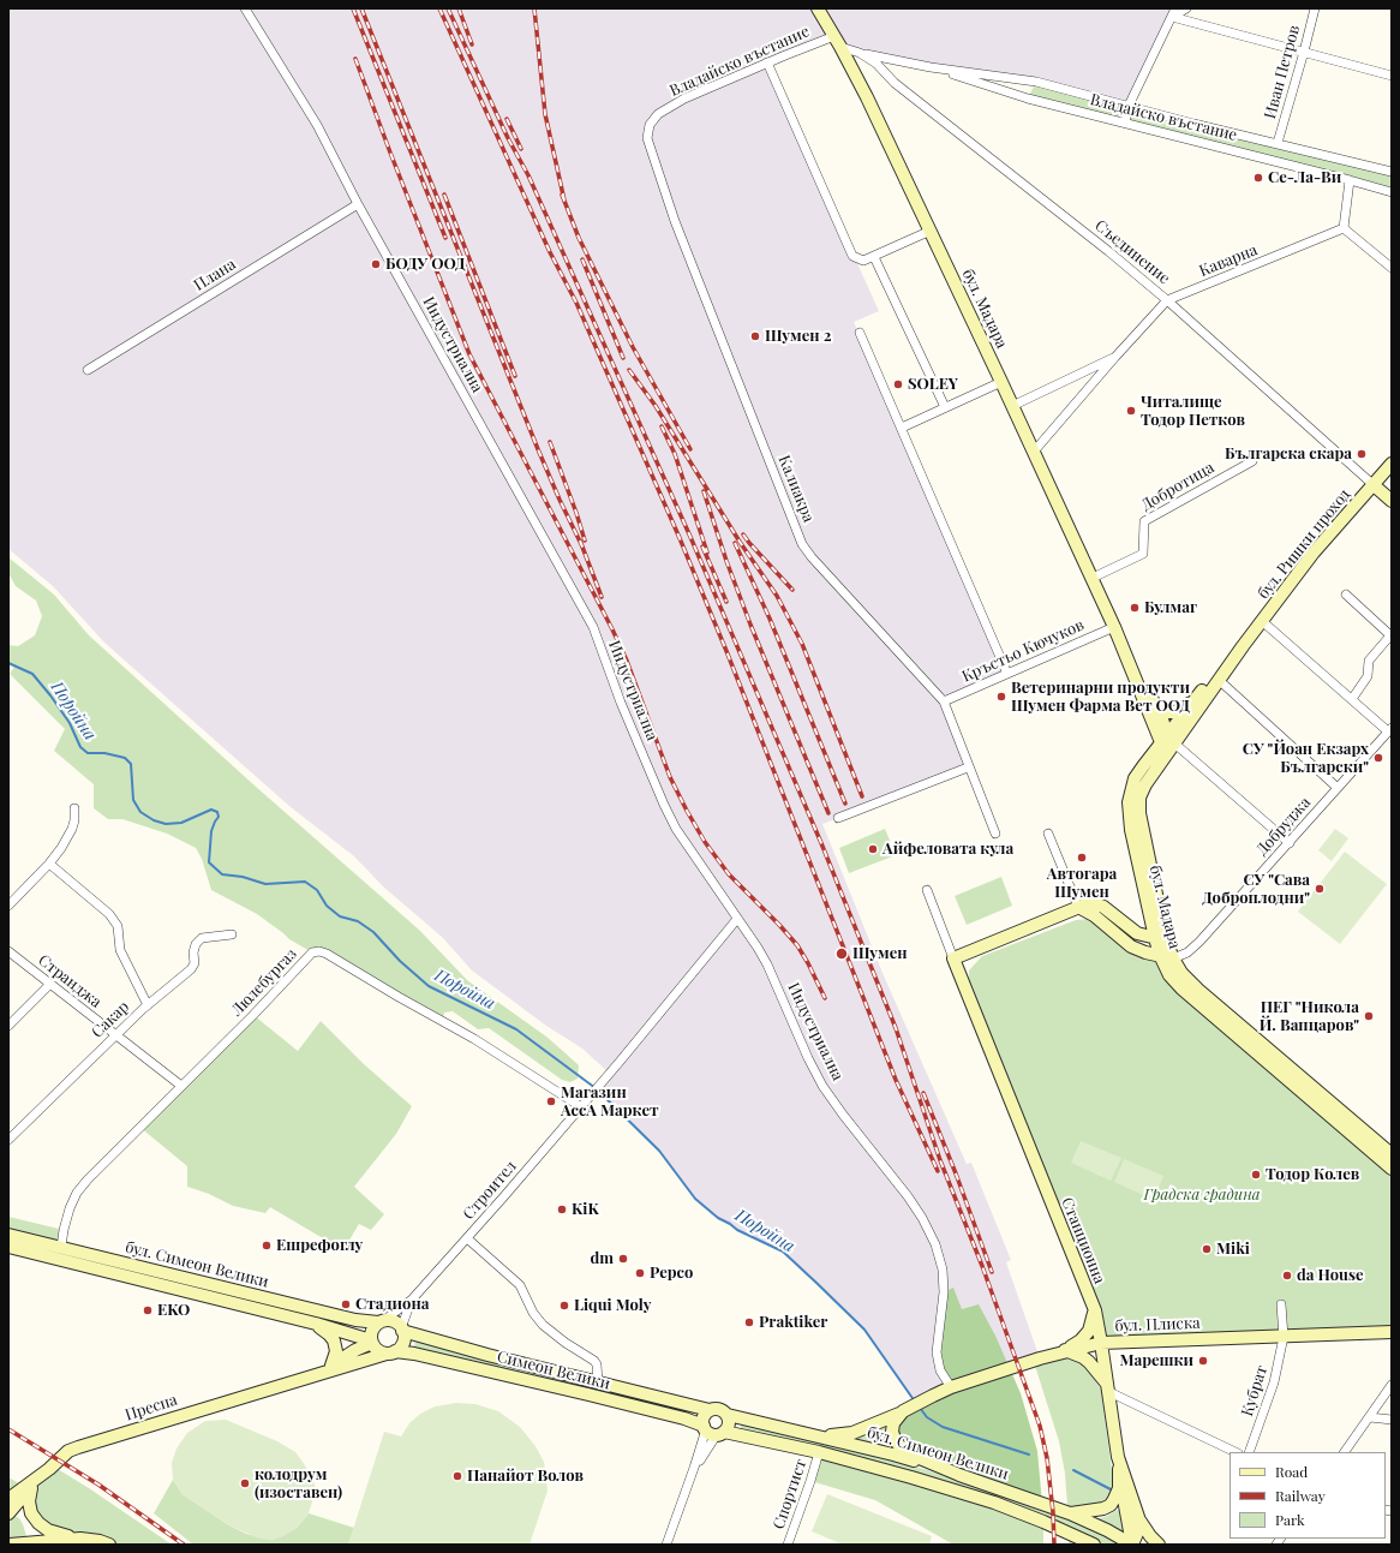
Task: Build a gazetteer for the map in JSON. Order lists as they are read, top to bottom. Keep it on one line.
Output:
{"streets":{"main road":["Съединение","бул. Мадара","бул. Ришки проход","Станционна","бул. Симеон Велики","бул. Плиска","Симеон Велики","Преспа"],"street":["Владайско въстание","Иван Петров","Каварна","Плана","Индустриална","Добротица","Калиакра","Кръстьо Кючуков","Добруджа","Странджа","Люлебургаз","Сакар","Строител","Кубрат","Спортист"]},"crossings":[["Владайско въстание","Иван Петров"],["Владайско въстание","Съединение"],["Владайско въстание","бул. Мадара"],["Владайско въстание","Калиакра"],["Съединение","Каварна"],["Съединение","бул. Мадара"],["Съединение","бул. Ришки проход"],["Каварна","бул. Мадара"],["Плана","Индустриална"],["бул. Мадара","Добротица"],["бул. Мадара","бул. Ришки проход"],["бул. Мадара","Кръстьо Кючуков"],["бул. Мадара","Добруджа"],["Индустриална","Строител"],["Индустриална","бул. Плиска"],["Калиакра","Кръстьо Кючуков"],["Странджа","Люлебургаз"],["Странджа","Сакар"],["Люлебургаз","Строител"],["Люлебургаз","бул. Симеон Велики"],["Станционна","бул. Симеон Велики"],["Станционна","бул. Плиска"],["бул. Симеон Велики","Симеон Велики"],["бул. Симеон Велики","Спортист"],["бул. Плиска","Кубрат"]],"water":["Поройна"],"parks":["Градска градина"],"places":["Се-Ла-Ви","БОДУ ООД","Шумен 2","SOLEY","Читалище Тодор Петков","Българска скара","Булмаг","Ветеринарни продукти Шумен Фарма Вет ООД","СУ \"Йоан Екзарх Български\"","Айфеловата кула","Автогара Шумен","СУ \"Сава Доброплодни\"","Шумен","ПЕГ \"Никола Й. Вапцаров\"","Магазин АссА Маркет","Тодор Колев","KiK","Ешрефоглу","Miki","dm","Pepco","da House","Стадиона","Liqui Moly","EKO","Praktiker","Марешки","Панайот Волов","колодрум (изоставен)"],"legend":["Road","Railway","Park"]}
